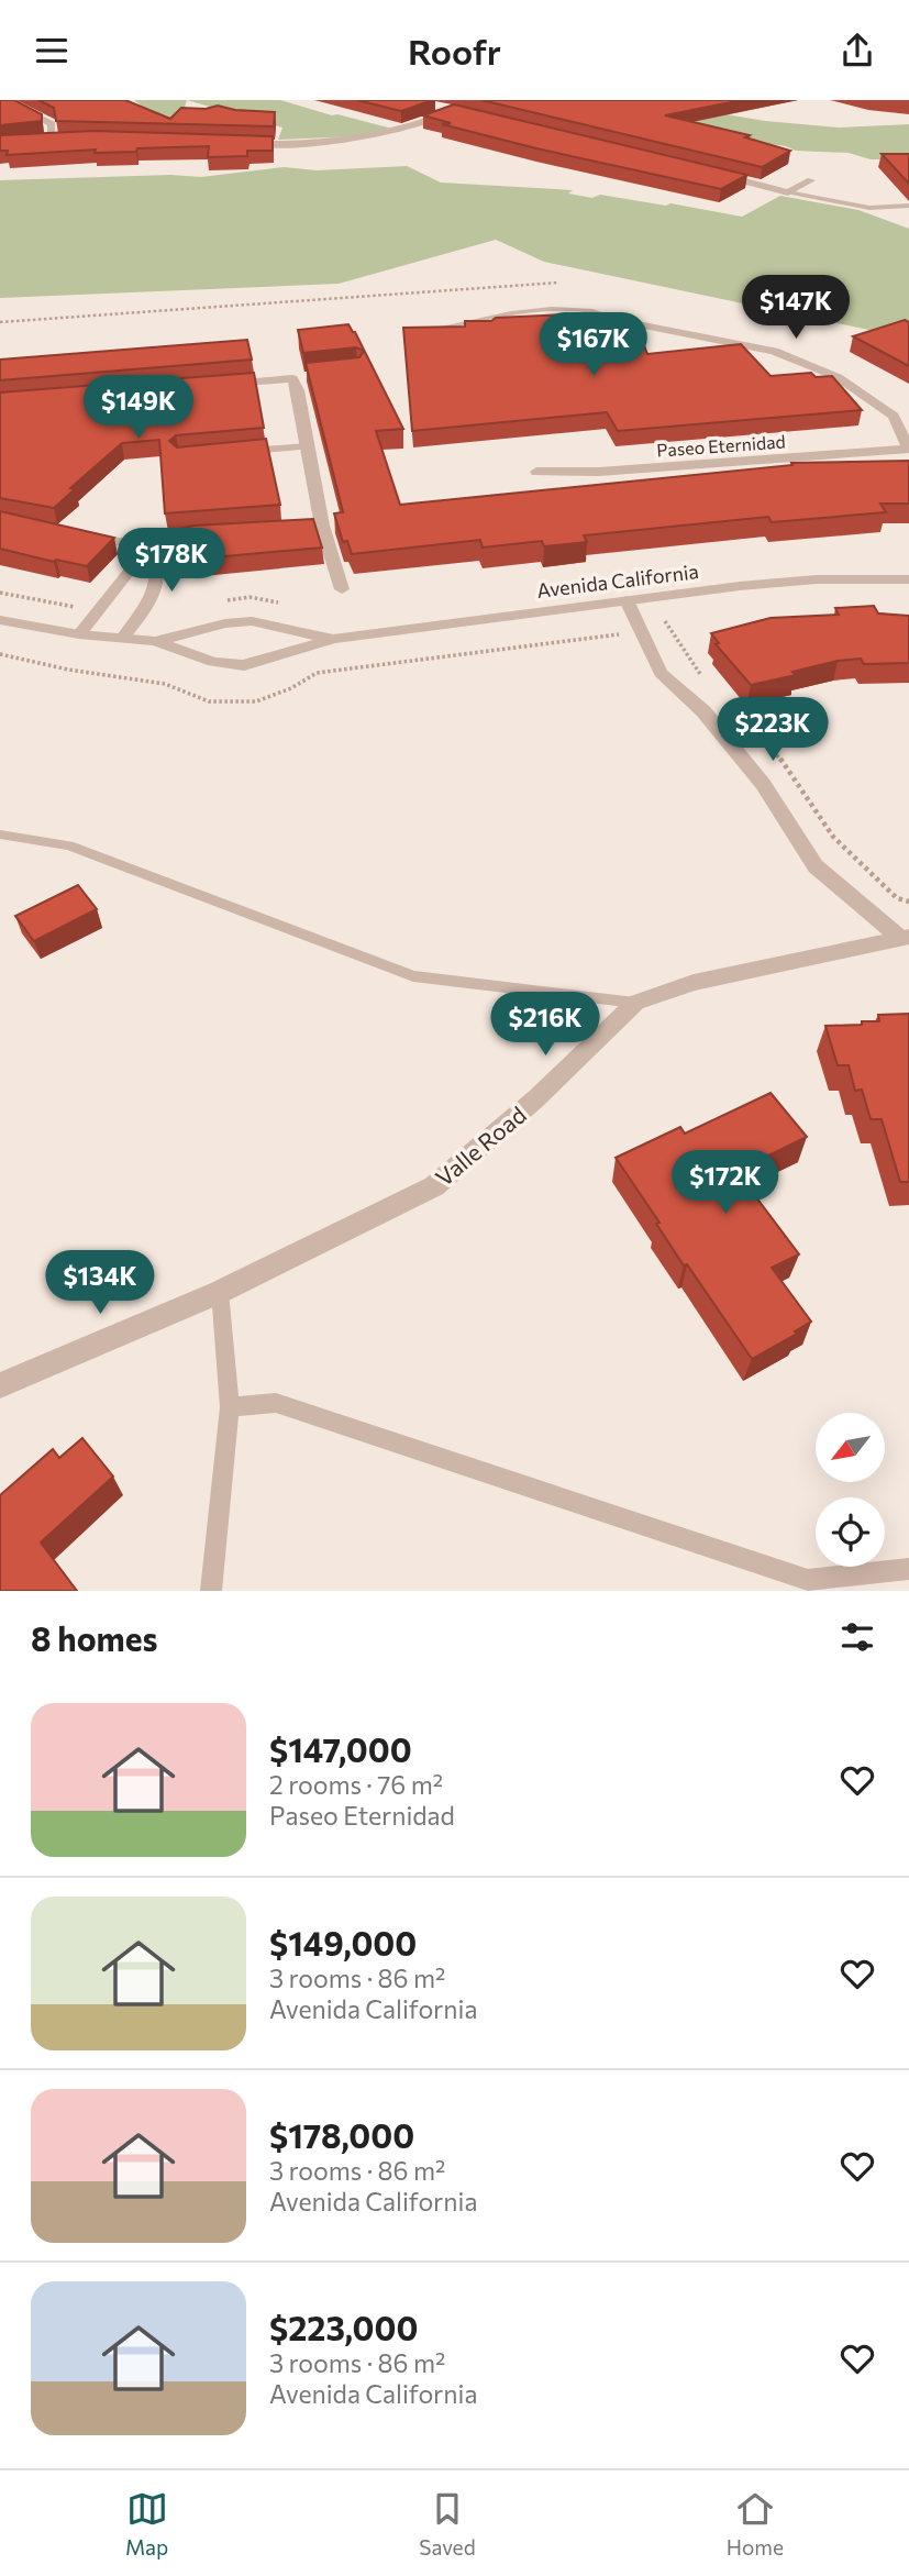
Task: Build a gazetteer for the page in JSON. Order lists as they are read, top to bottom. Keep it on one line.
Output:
{"streets":{"street":["Paseo Eternidad","Avenida California","Valle Road"]},"north":"bottom left","page":{"header":"Roofr","price":["$147K","$167K","$149K","$178K","$223K","$216K","$172K","$134K"],"heading":"8 homes","list":[{"name":"$147,000","note":"2 rooms · 76 m² · Paseo Eternidad"},{"name":"$149,000","note":"3 rooms · 86 m² · Avenida California"},{"name":"$178,000","note":"3 rooms · 86 m² · Avenida California"},{"name":"$223,000","note":"3 rooms · 86 m² · Avenida California"}],"tabs":["Map","Saved","Home"]}}
